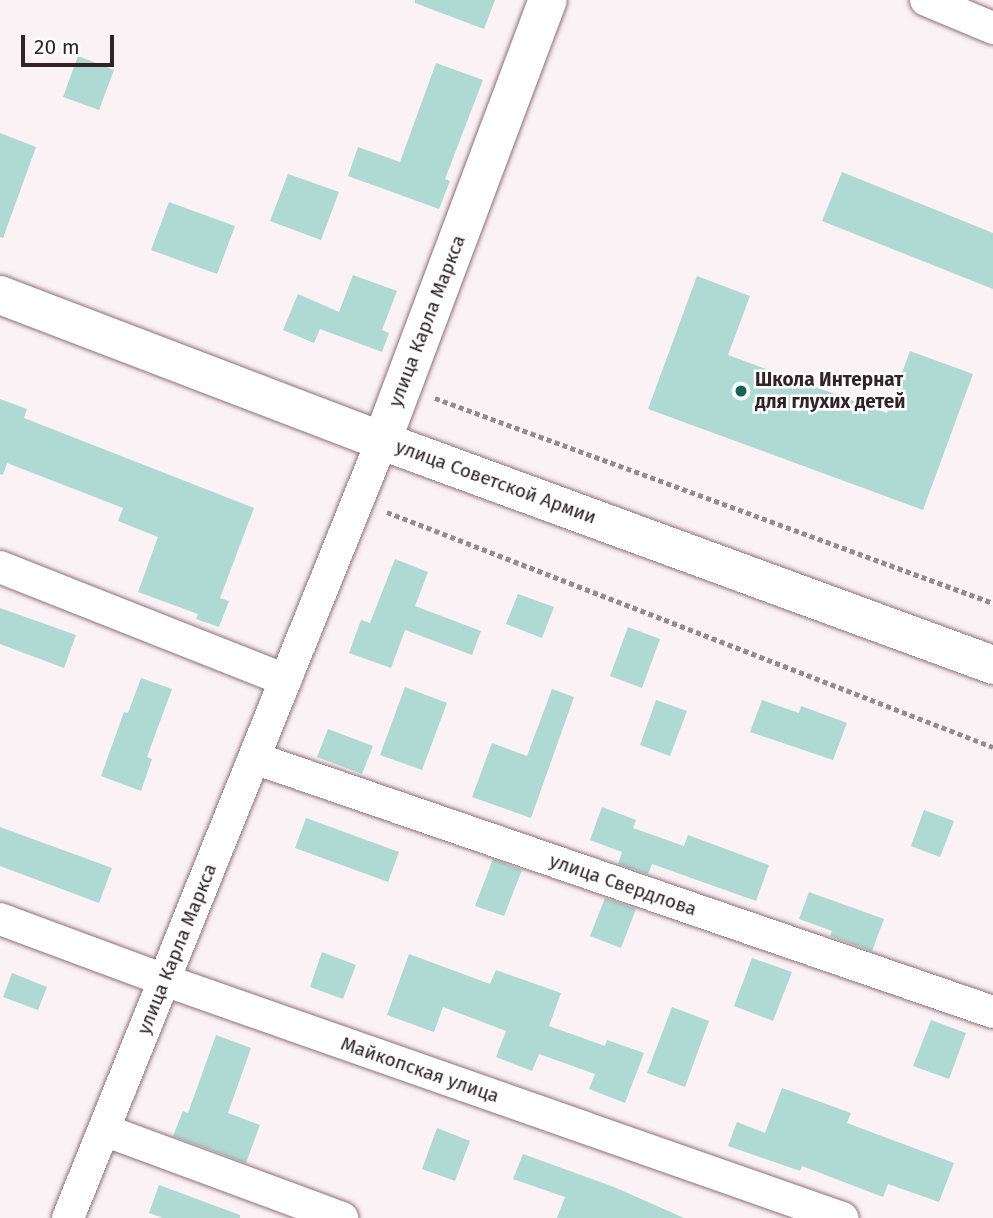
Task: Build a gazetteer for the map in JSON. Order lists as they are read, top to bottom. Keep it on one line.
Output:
{"streets":{"main road":["улица Карла Маркса","улица Советской Армии"],"street":["улица Свердлова","Майкопская улица"]},"crossings":[["улица Карла Маркса","улица Советской Армии"],["улица Карла Маркса","улица Свердлова"],["улица Карла Маркса","Майкопская улица"]],"places":["Школа Интернат для глухих детей"],"scale_bar":"20 m"}
